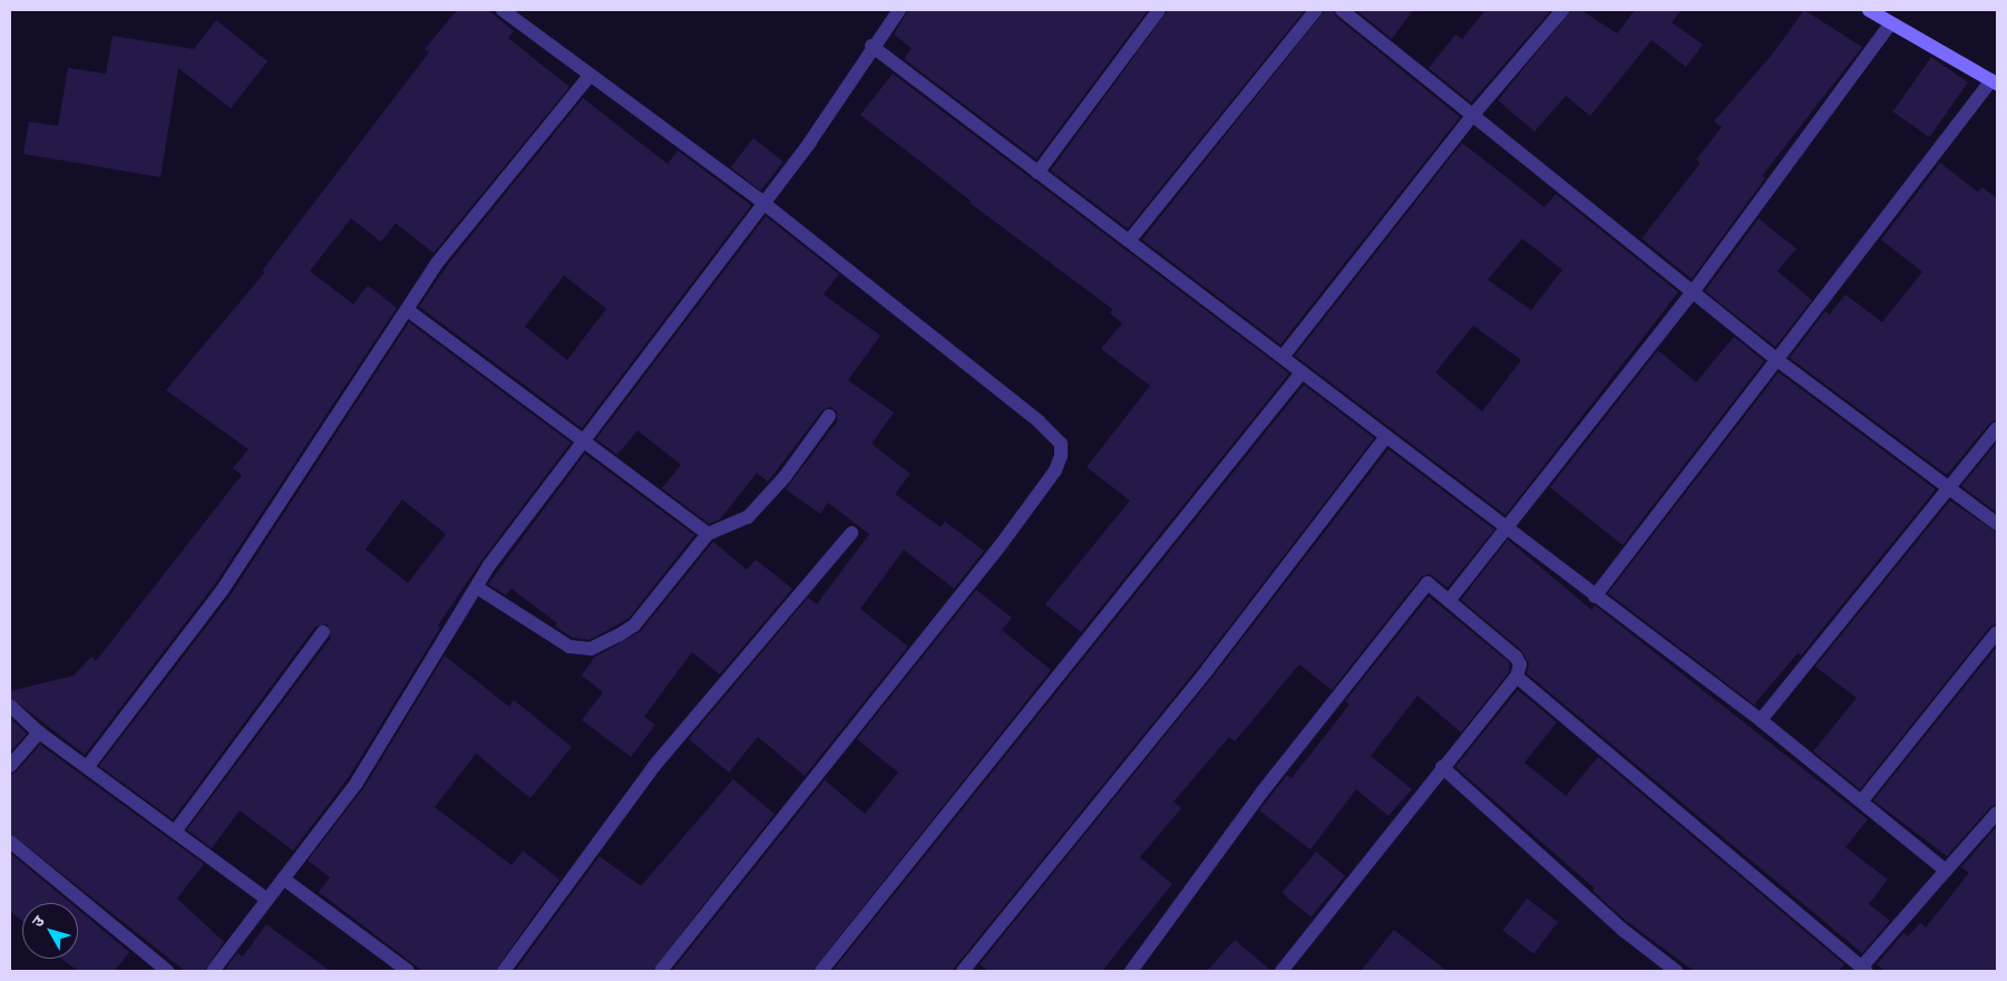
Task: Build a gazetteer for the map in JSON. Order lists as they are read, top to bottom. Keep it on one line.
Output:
{"north":"top left"}
